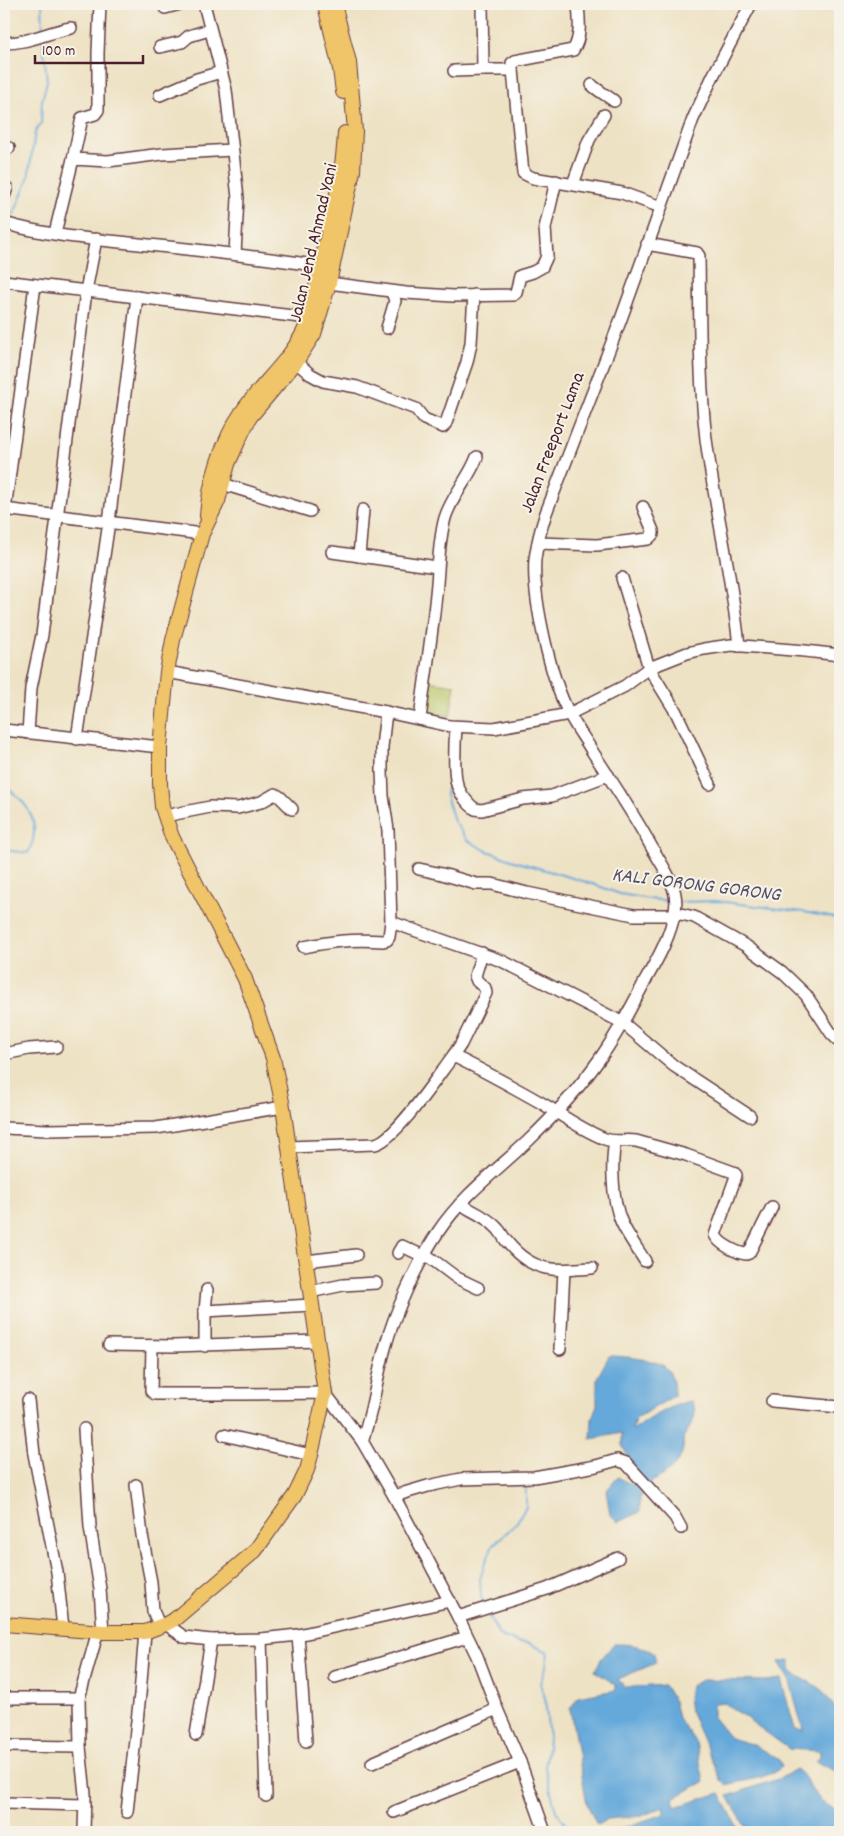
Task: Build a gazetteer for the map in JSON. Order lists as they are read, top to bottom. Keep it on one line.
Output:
{"streets":{"main road":["Jalan Jend Ahmad Yani"],"street":["Jalan Freeport Lama"]},"water":["KALI GORONG GORONG"],"scale_bar":"100 m"}
